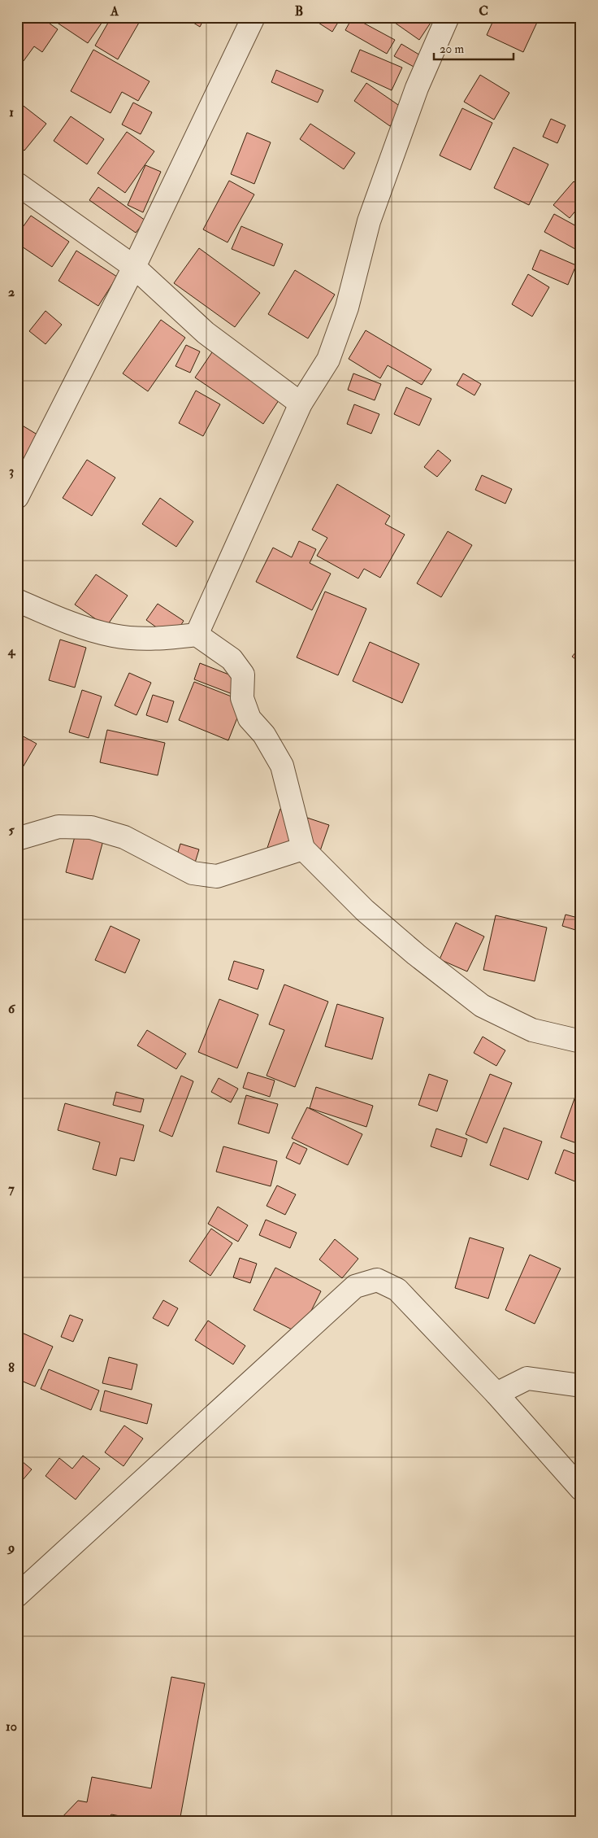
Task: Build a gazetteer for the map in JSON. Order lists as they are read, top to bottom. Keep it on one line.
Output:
{"scale_bar":"20 m","grid":{"columns":["A","B","C"],"rows":["1","2","3","4","5","6","7","8","9","10"]}}
